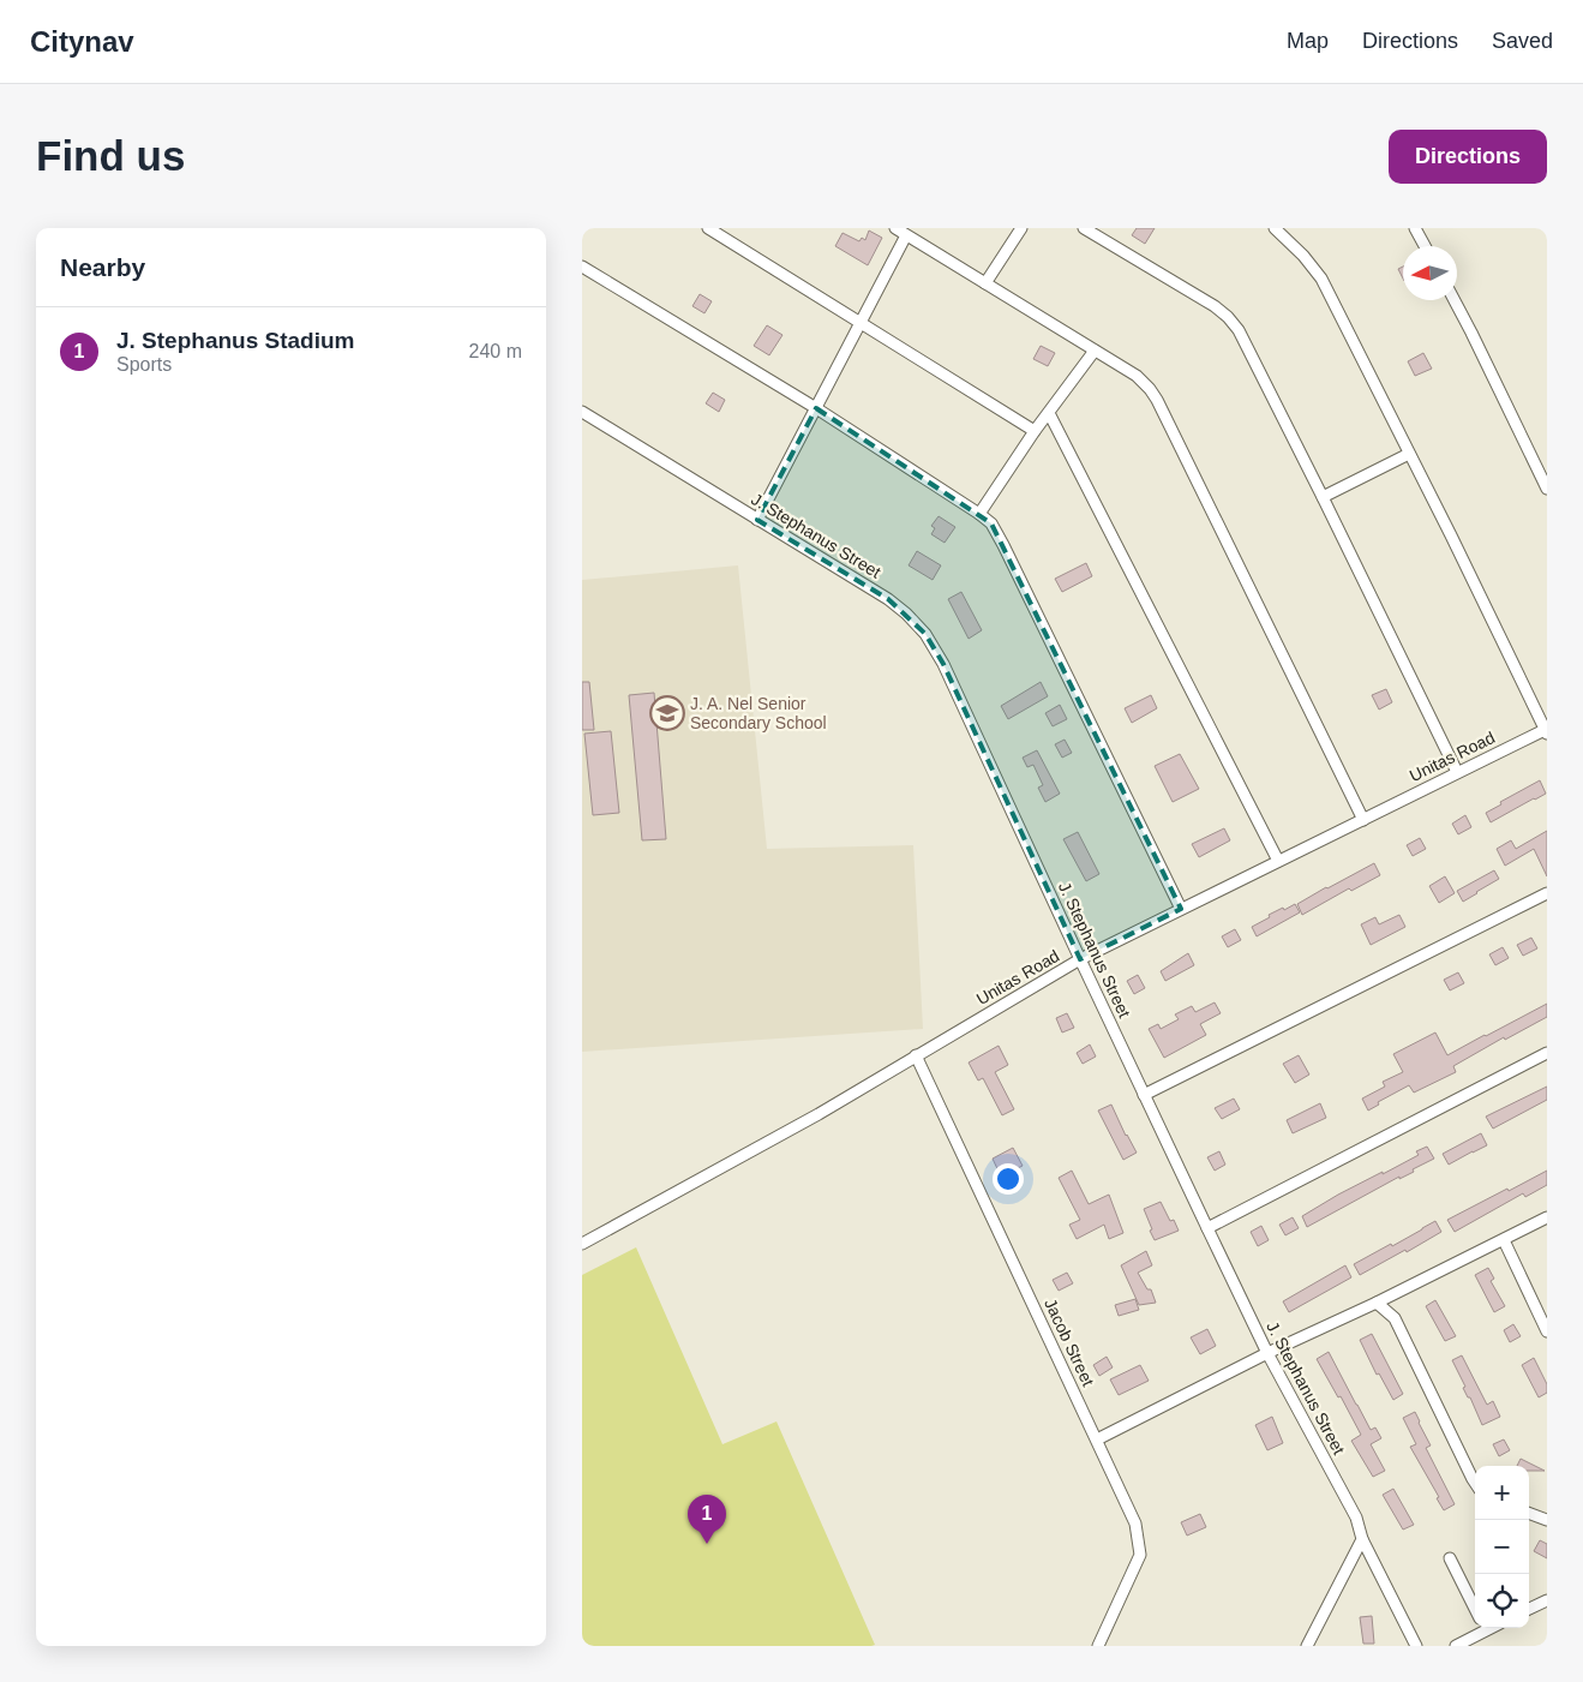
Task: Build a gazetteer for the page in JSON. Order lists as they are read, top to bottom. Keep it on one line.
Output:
{"streets":{"street":["J. Stephanus Street","Unitas Road","Jacob Street"]},"crossings":[["J. Stephanus Street","Unitas Road"],["Unitas Road","Jacob Street"]],"places":{"school or university":["J. A. Nel Senior Secondary School"]},"north":"left","page":{"header":"Citynav","nav":["Map","Directions","Saved"],"buttons":"Directions","title":"Find us","heading":"Nearby","list":[{"mark":"1","name":"J. Stephanus Stadium","note":"Sports","value":"240 m"}],"map_buttons":["+","−"],"pins":"1"}}
